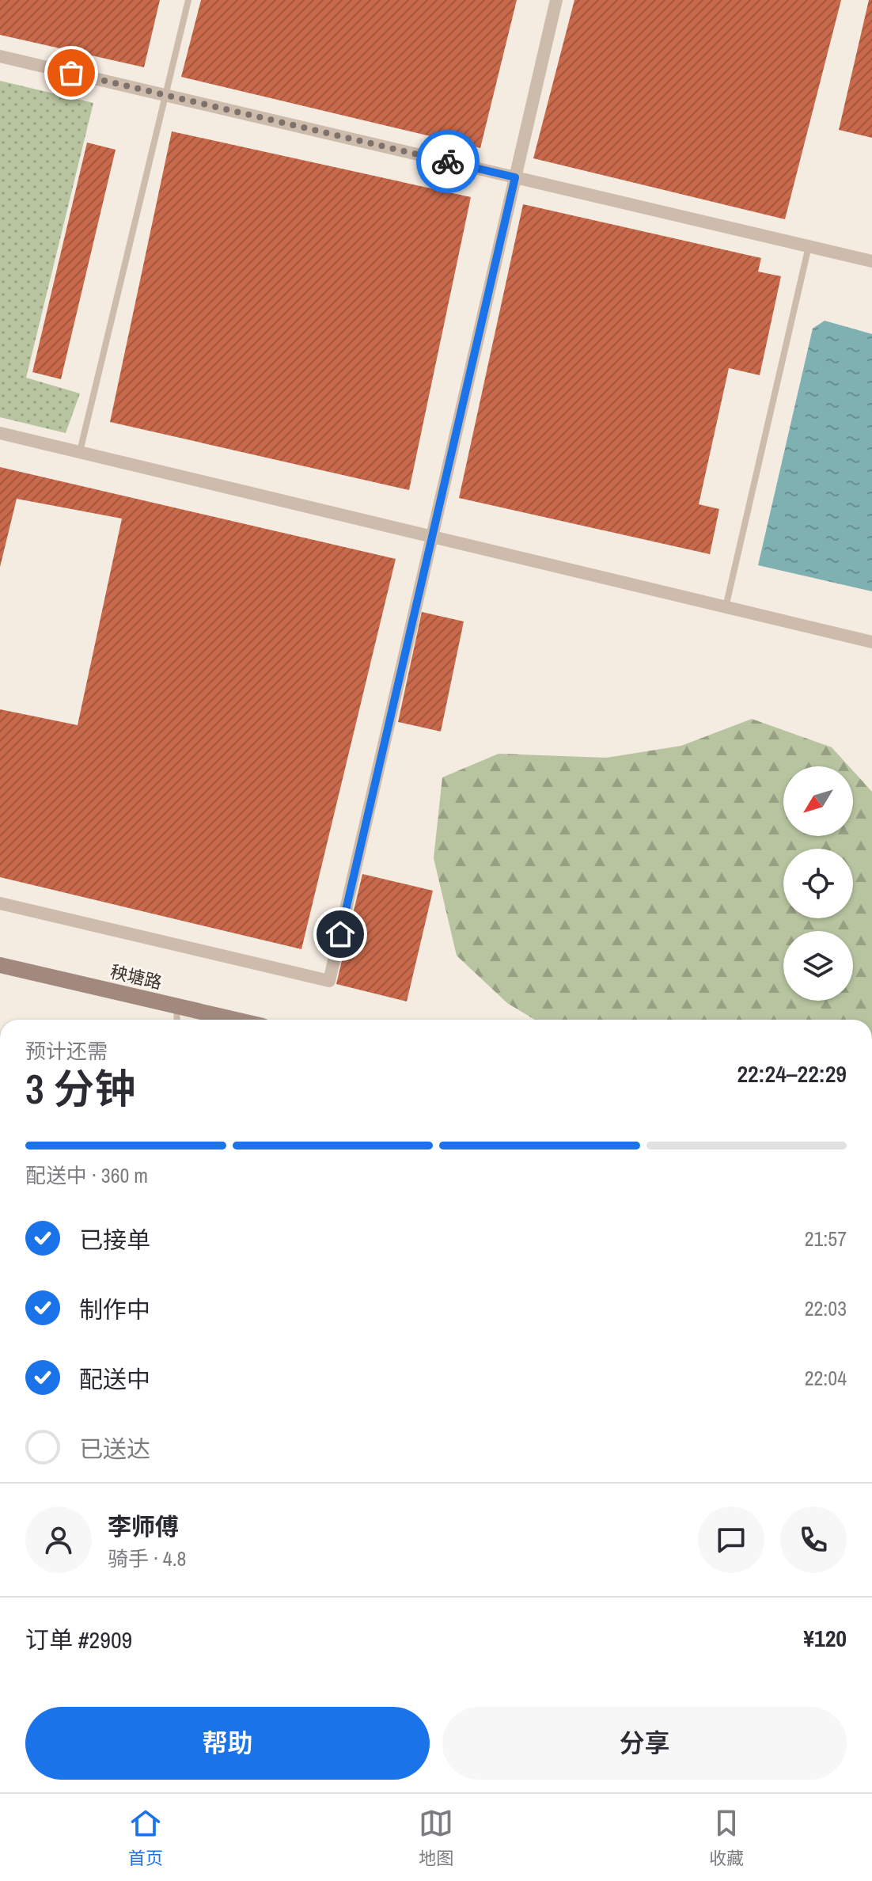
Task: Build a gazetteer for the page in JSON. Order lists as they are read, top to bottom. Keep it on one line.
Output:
{"streets":{"main road":["秧塘路"]},"north":"bottom left","page":{"heading":["3 分钟","预计还需","22:24–22:29"],"panel":["李师傅","骑手 · 4.8","订单 #2909","¥120"],"bar":"配送中 · 360 m","list":[["已接单","21:57"],["制作中","22:03"],["配送中","22:04"],"已送达"],"buttons":["帮助","分享"],"tabs":["首页","地图","收藏"]}}
